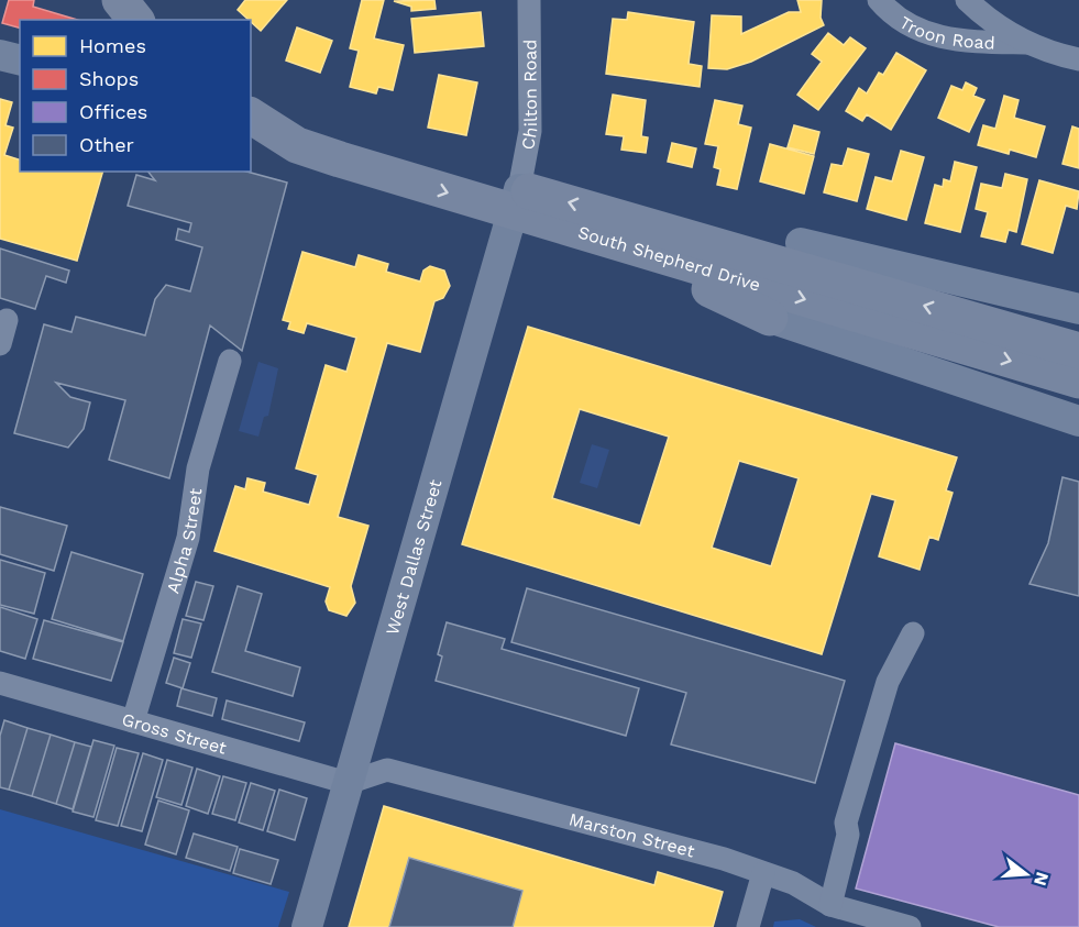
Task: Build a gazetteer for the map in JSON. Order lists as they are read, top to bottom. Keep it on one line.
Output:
{"streets":{"main road":["South Shepherd Drive","West Dallas Street"],"street":["Troon Road","Chilton Road","Alpha Street","Gross Street","Marston Street"]},"crossings":[["Chilton Road","South Shepherd Drive"],["Chilton Road","West Dallas Street"],["South Shepherd Drive","West Dallas Street"],["Alpha Street","Gross Street"],["West Dallas Street","Gross Street"],["West Dallas Street","Marston Street"],["Gross Street","Marston Street"]],"legend":["Homes","Shops","Offices","Other"],"north":"right"}
